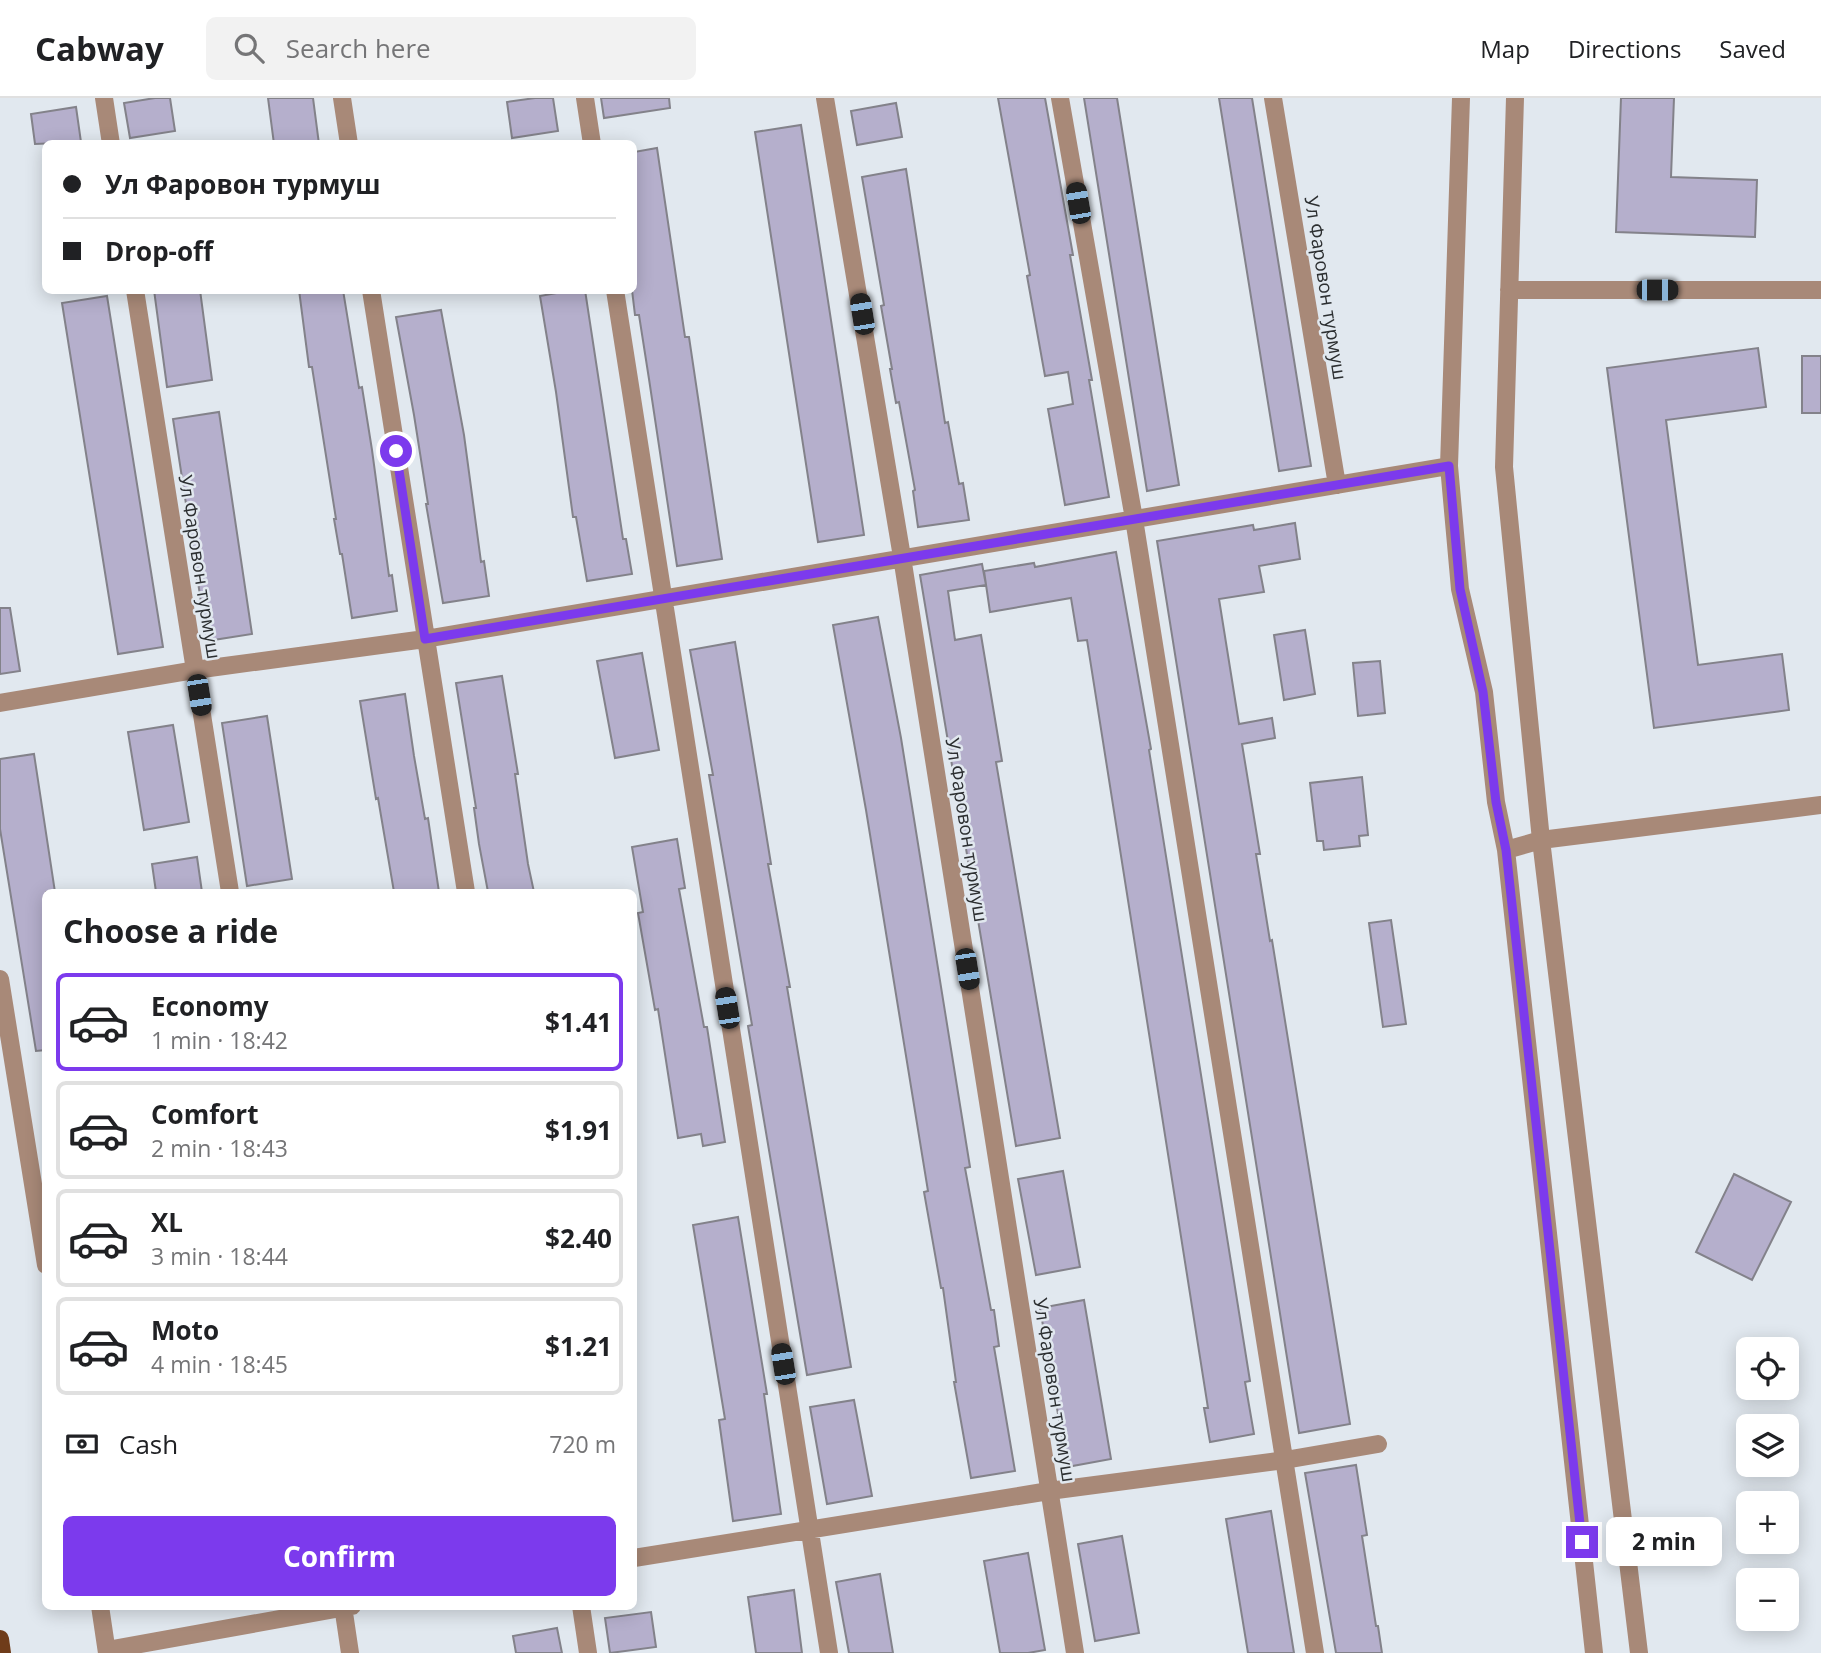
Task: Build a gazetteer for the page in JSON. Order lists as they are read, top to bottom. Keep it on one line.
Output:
{"streets":{"street":["Ул Фаровон турмуш"]},"page":{"header":"Cabway","search":"Search here","nav":["Map","Directions","Saved"],"banner":["Ул Фаровон турмуш","Drop-off"],"heading":"Choose a ride","list":[{"name":"Economy","note":"1 min · 18:42","value":"$1.41"},{"name":"Comfort","note":"2 min · 18:43","value":"$1.91"},{"name":"XL","note":"3 min · 18:44","value":"$2.40"},{"name":"Moto","note":"4 min · 18:45","value":"$1.21"}],"map_buttons":["+","−"],"pay":["Cash","720 m"],"buttons":"Confirm","bubble":"2 min"}}
